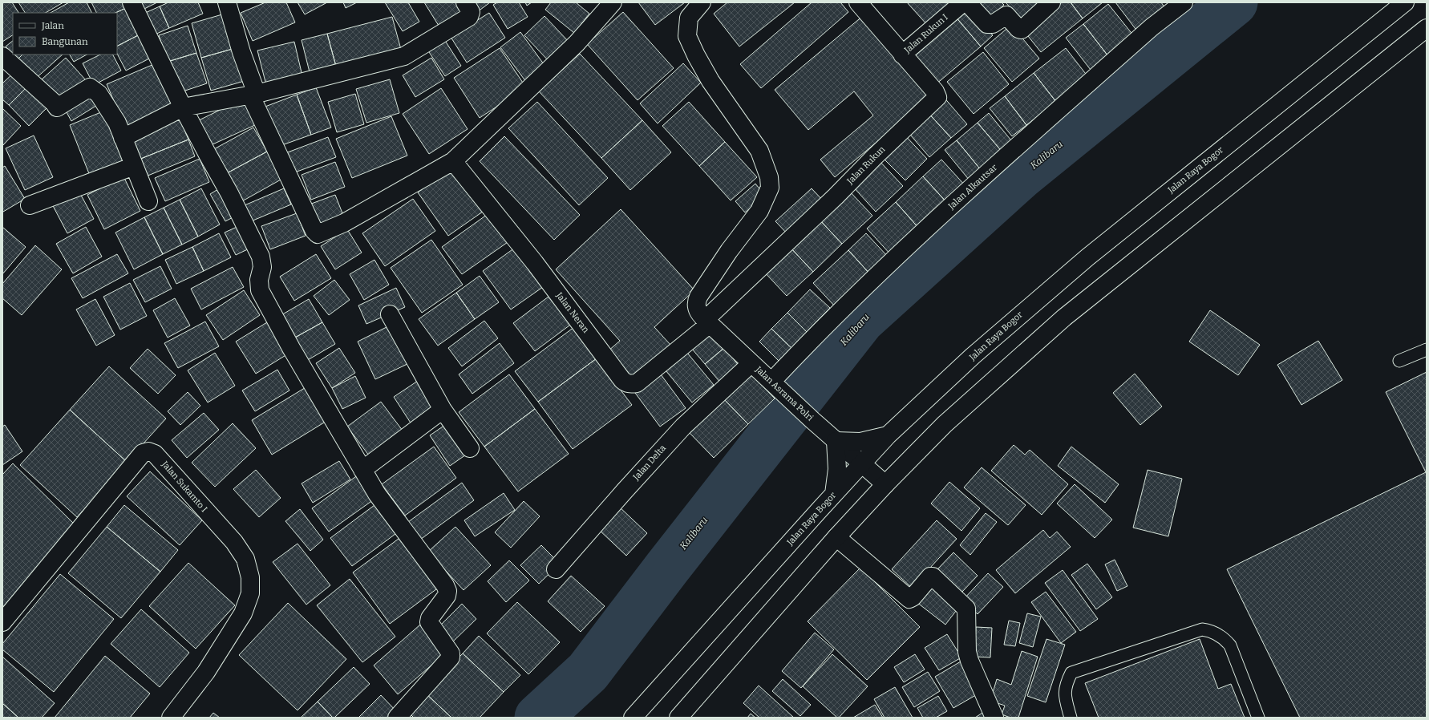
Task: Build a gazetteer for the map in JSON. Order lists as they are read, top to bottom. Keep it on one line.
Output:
{"streets":{"main road":["Jalan Rukun I","Jalan Rukun","Jalan Raya Bogor","Jalan Alkautsar","Jalan Neran","Jalan Asrama Polri","Jalan Delta","Jalan Sukamto I"]},"crossings":[["Jalan Rukun I","Jalan Rukun"],["Jalan Rukun","Jalan Neran"],["Jalan Rukun","Jalan Asrama Polri"],["Jalan Raya Bogor","Jalan Asrama Polri"],["Jalan Alkautsar","Jalan Asrama Polri"],["Jalan Neran","Jalan Asrama Polri"],["Jalan Asrama Polri","Jalan Delta"]],"water":["Kalibaru"],"legend":["Jalan","Bangunan"]}
